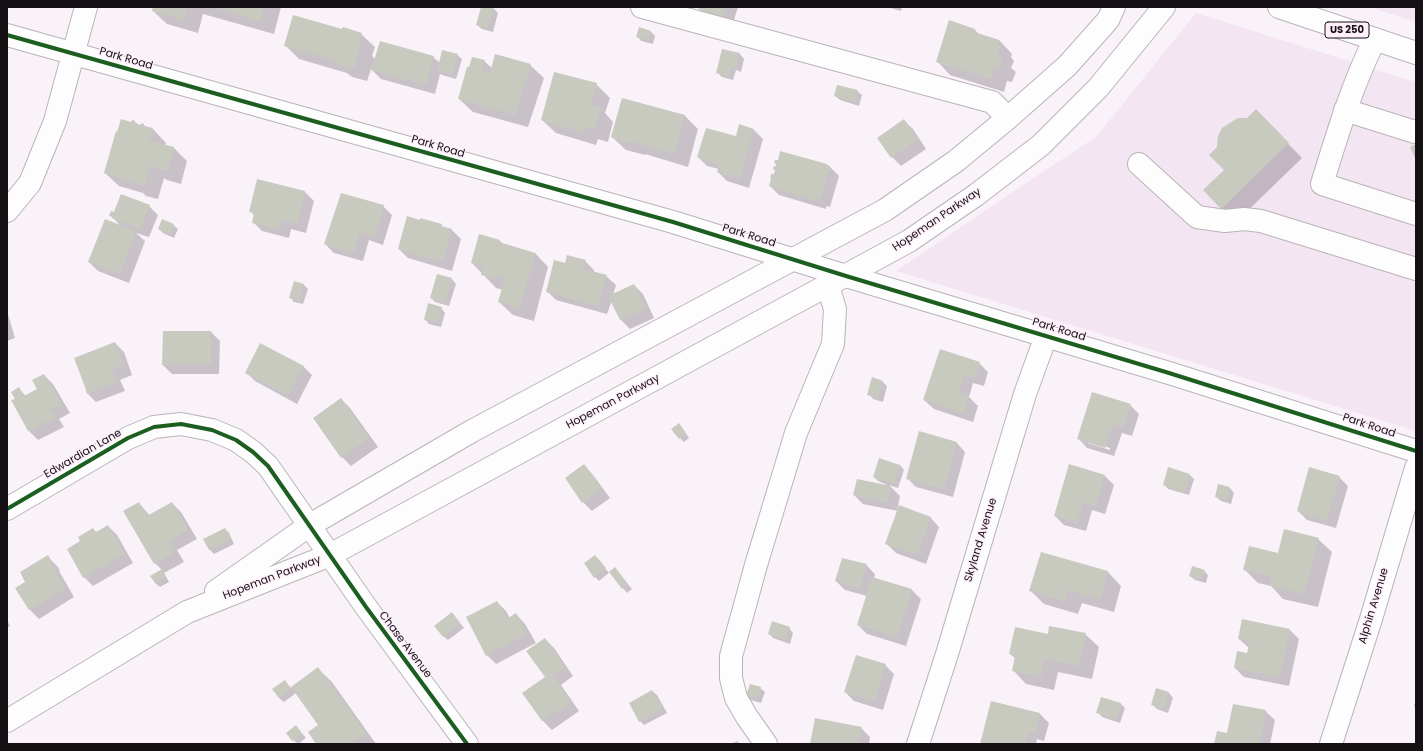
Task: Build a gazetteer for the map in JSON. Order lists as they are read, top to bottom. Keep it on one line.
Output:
{"streets":{"street":["US 250","Park Road","Hopeman Parkway","Edwardian Lane","Skyland Avenue","Alphin Avenue","Chase Avenue"]},"crossings":[["Park Road","Hopeman Parkway"],["Park Road","Skyland Avenue"],["Hopeman Parkway","Edwardian Lane"],["Hopeman Parkway","Chase Avenue"],["Edwardian Lane","Chase Avenue"]]}
